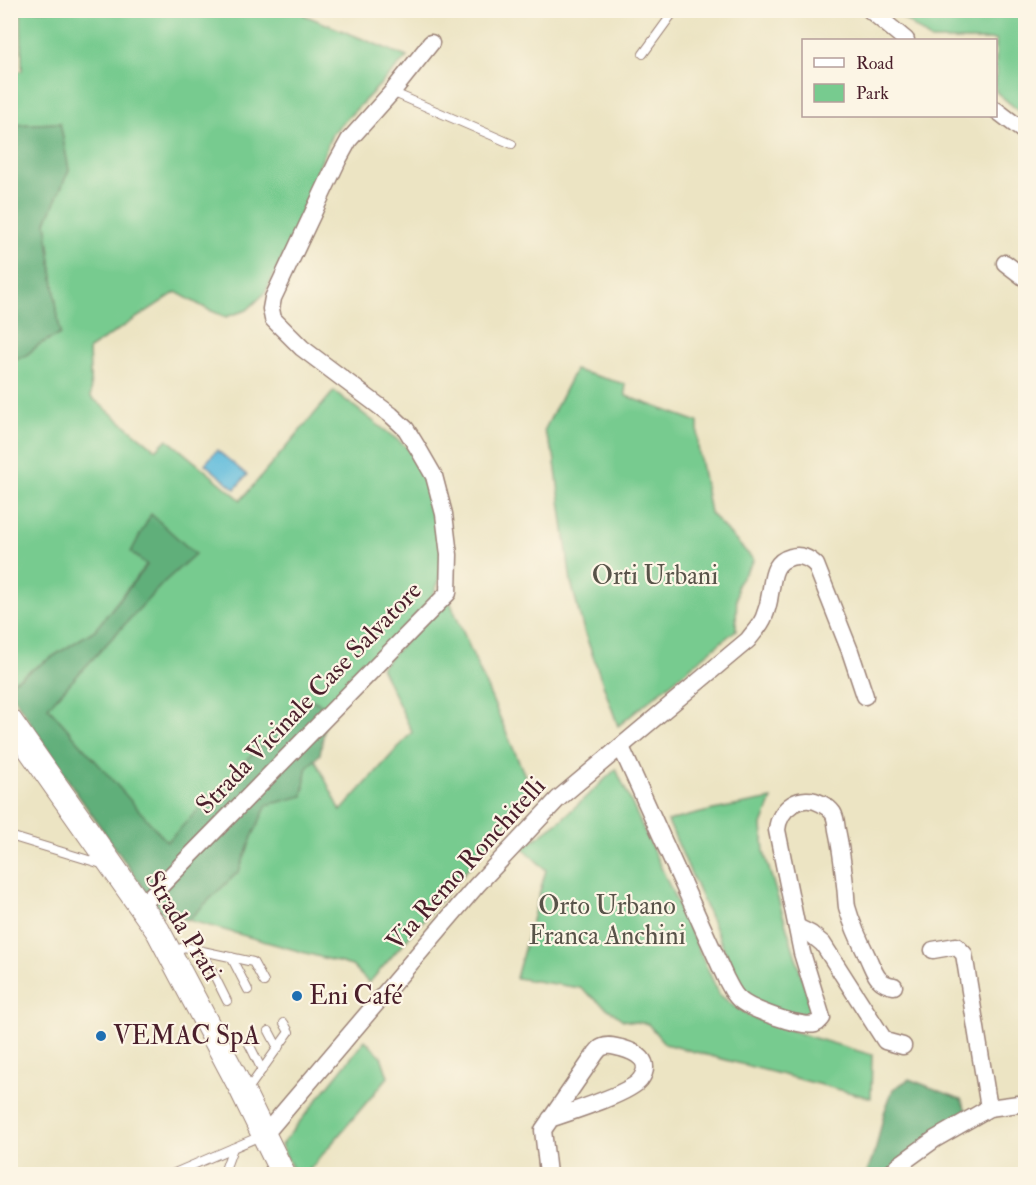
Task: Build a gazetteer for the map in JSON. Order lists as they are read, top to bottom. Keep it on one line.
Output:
{"streets":{"street":["Strada Vicinale Case Salvatore","Via Remo Ronchitelli","Strada Prati"]},"crossings":[["Strada Vicinale Case Salvatore","Strada Prati"],["Via Remo Ronchitelli","Strada Prati"]],"parks":["Orti Urbani","Orto Urbano Franca Anchini"],"places":["Eni Café","VEMAC SpA"],"legend":["Road","Park"]}
